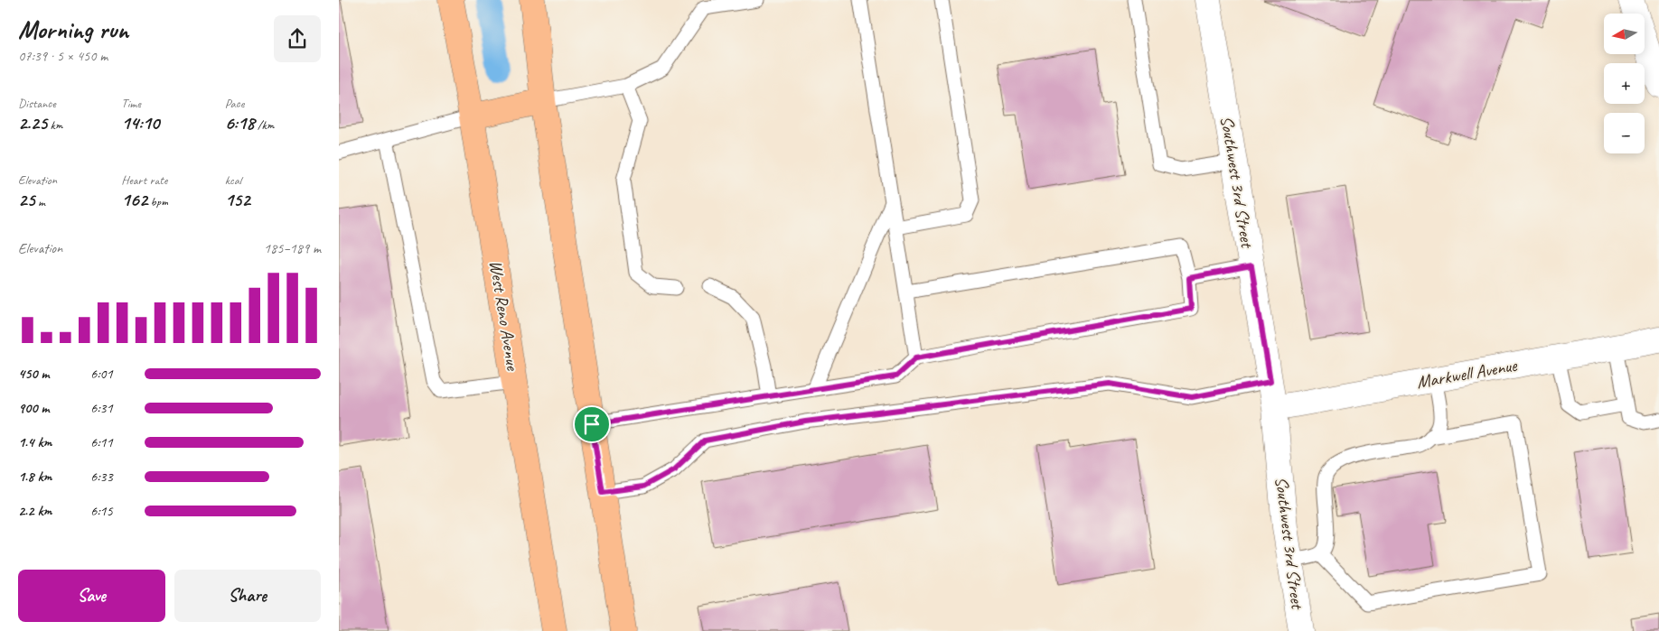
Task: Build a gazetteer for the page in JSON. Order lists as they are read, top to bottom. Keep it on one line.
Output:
{"streets":{"main road":["West Reno Avenue"],"street":["Southwest 3rd Street","Markwell Avenue"]},"crossings":[["Southwest 3rd Street","Markwell Avenue"]],"north":"left","page":{"heading":["Morning run","07:39 · 5 × 450 m"],"map_buttons":["+","−"],"stats":[["Distance","2.25 km"],["Time","14:10"],["Pace","6:18 /km"],["Elevation","25 m"],["Heart rate","162 bpm"],["kcal","152"]],"chart":["Elevation","185–189 m"],"list":[{"name":"450 m","note":"6:01"},{"name":"900 m","note":"6:31"},{"name":"1.4 km","note":"6:11"},{"name":"1.8 km","note":"6:33"},{"name":"2.2 km","note":"6:15"}],"buttons":["Save","Share"]}}
